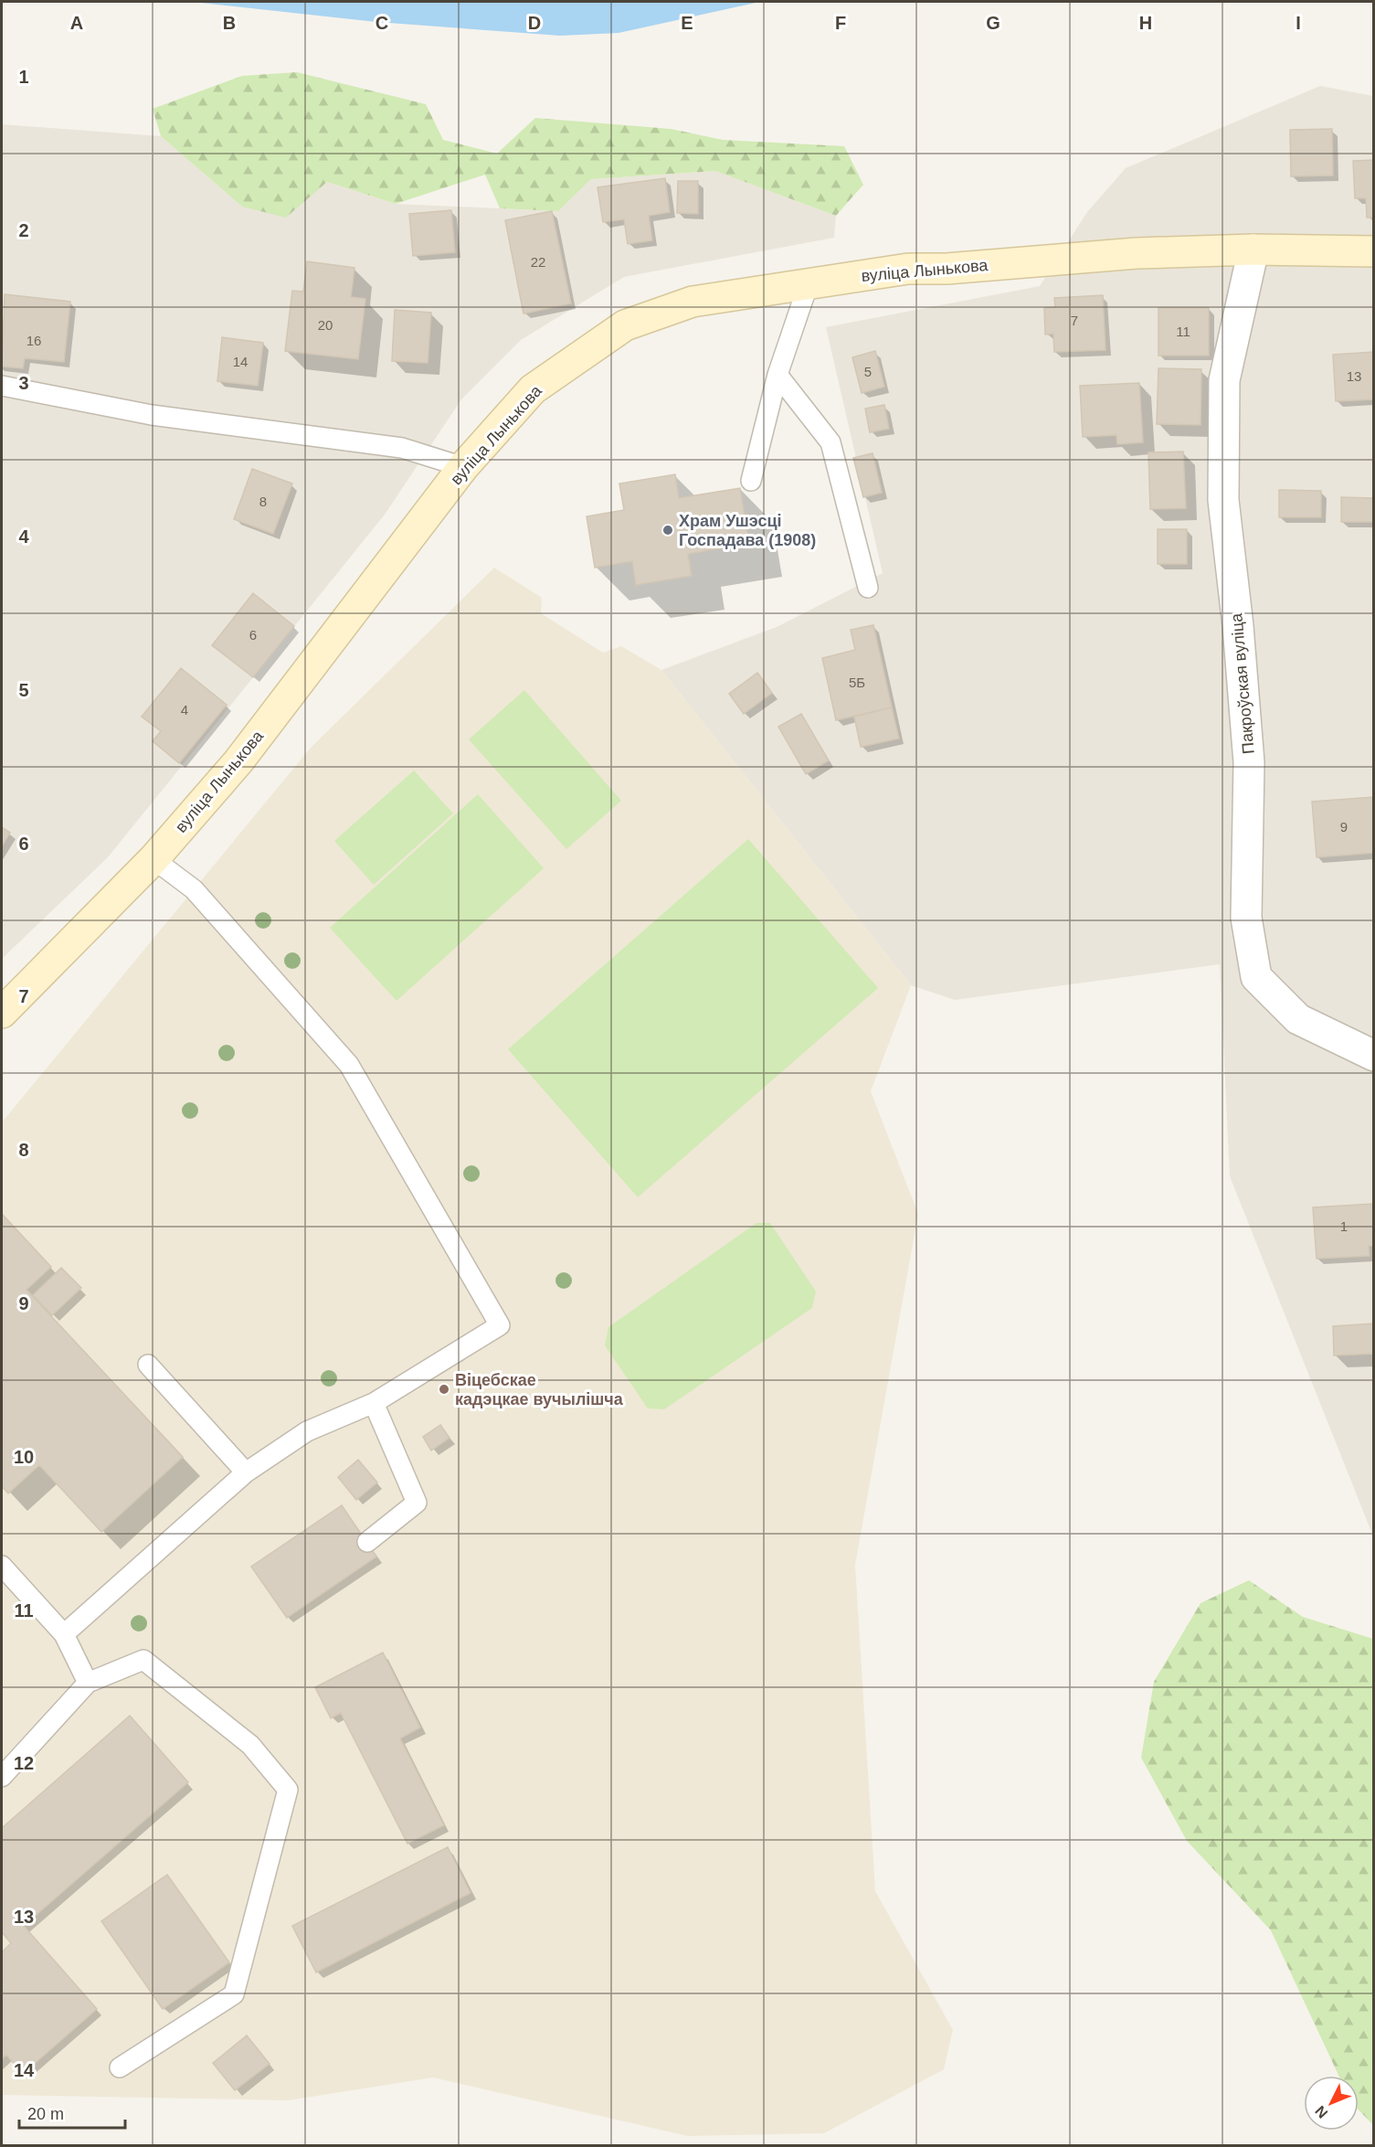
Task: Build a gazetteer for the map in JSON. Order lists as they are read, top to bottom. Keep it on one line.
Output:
{"streets":{"street":["вуліца Лынькова","Пакроўская вуліца"]},"crossings":[["вуліца Лынькова","Пакроўская вуліца"]],"places":["Храм Ушэсці Госпадава (1908)","Віцебскае кадэцкае вучылішча"],"house_numbers":["22","7","20","11","16","14","5","13","8","6","5Б","4","9","1"],"scale_bar":"20 m","north":"bottom left","grid":{"columns":["A","B","C","D","E","F","G","H","I"],"rows":["1","2","3","4","5","6","7","8","9","10","11","12","13","14"]}}
